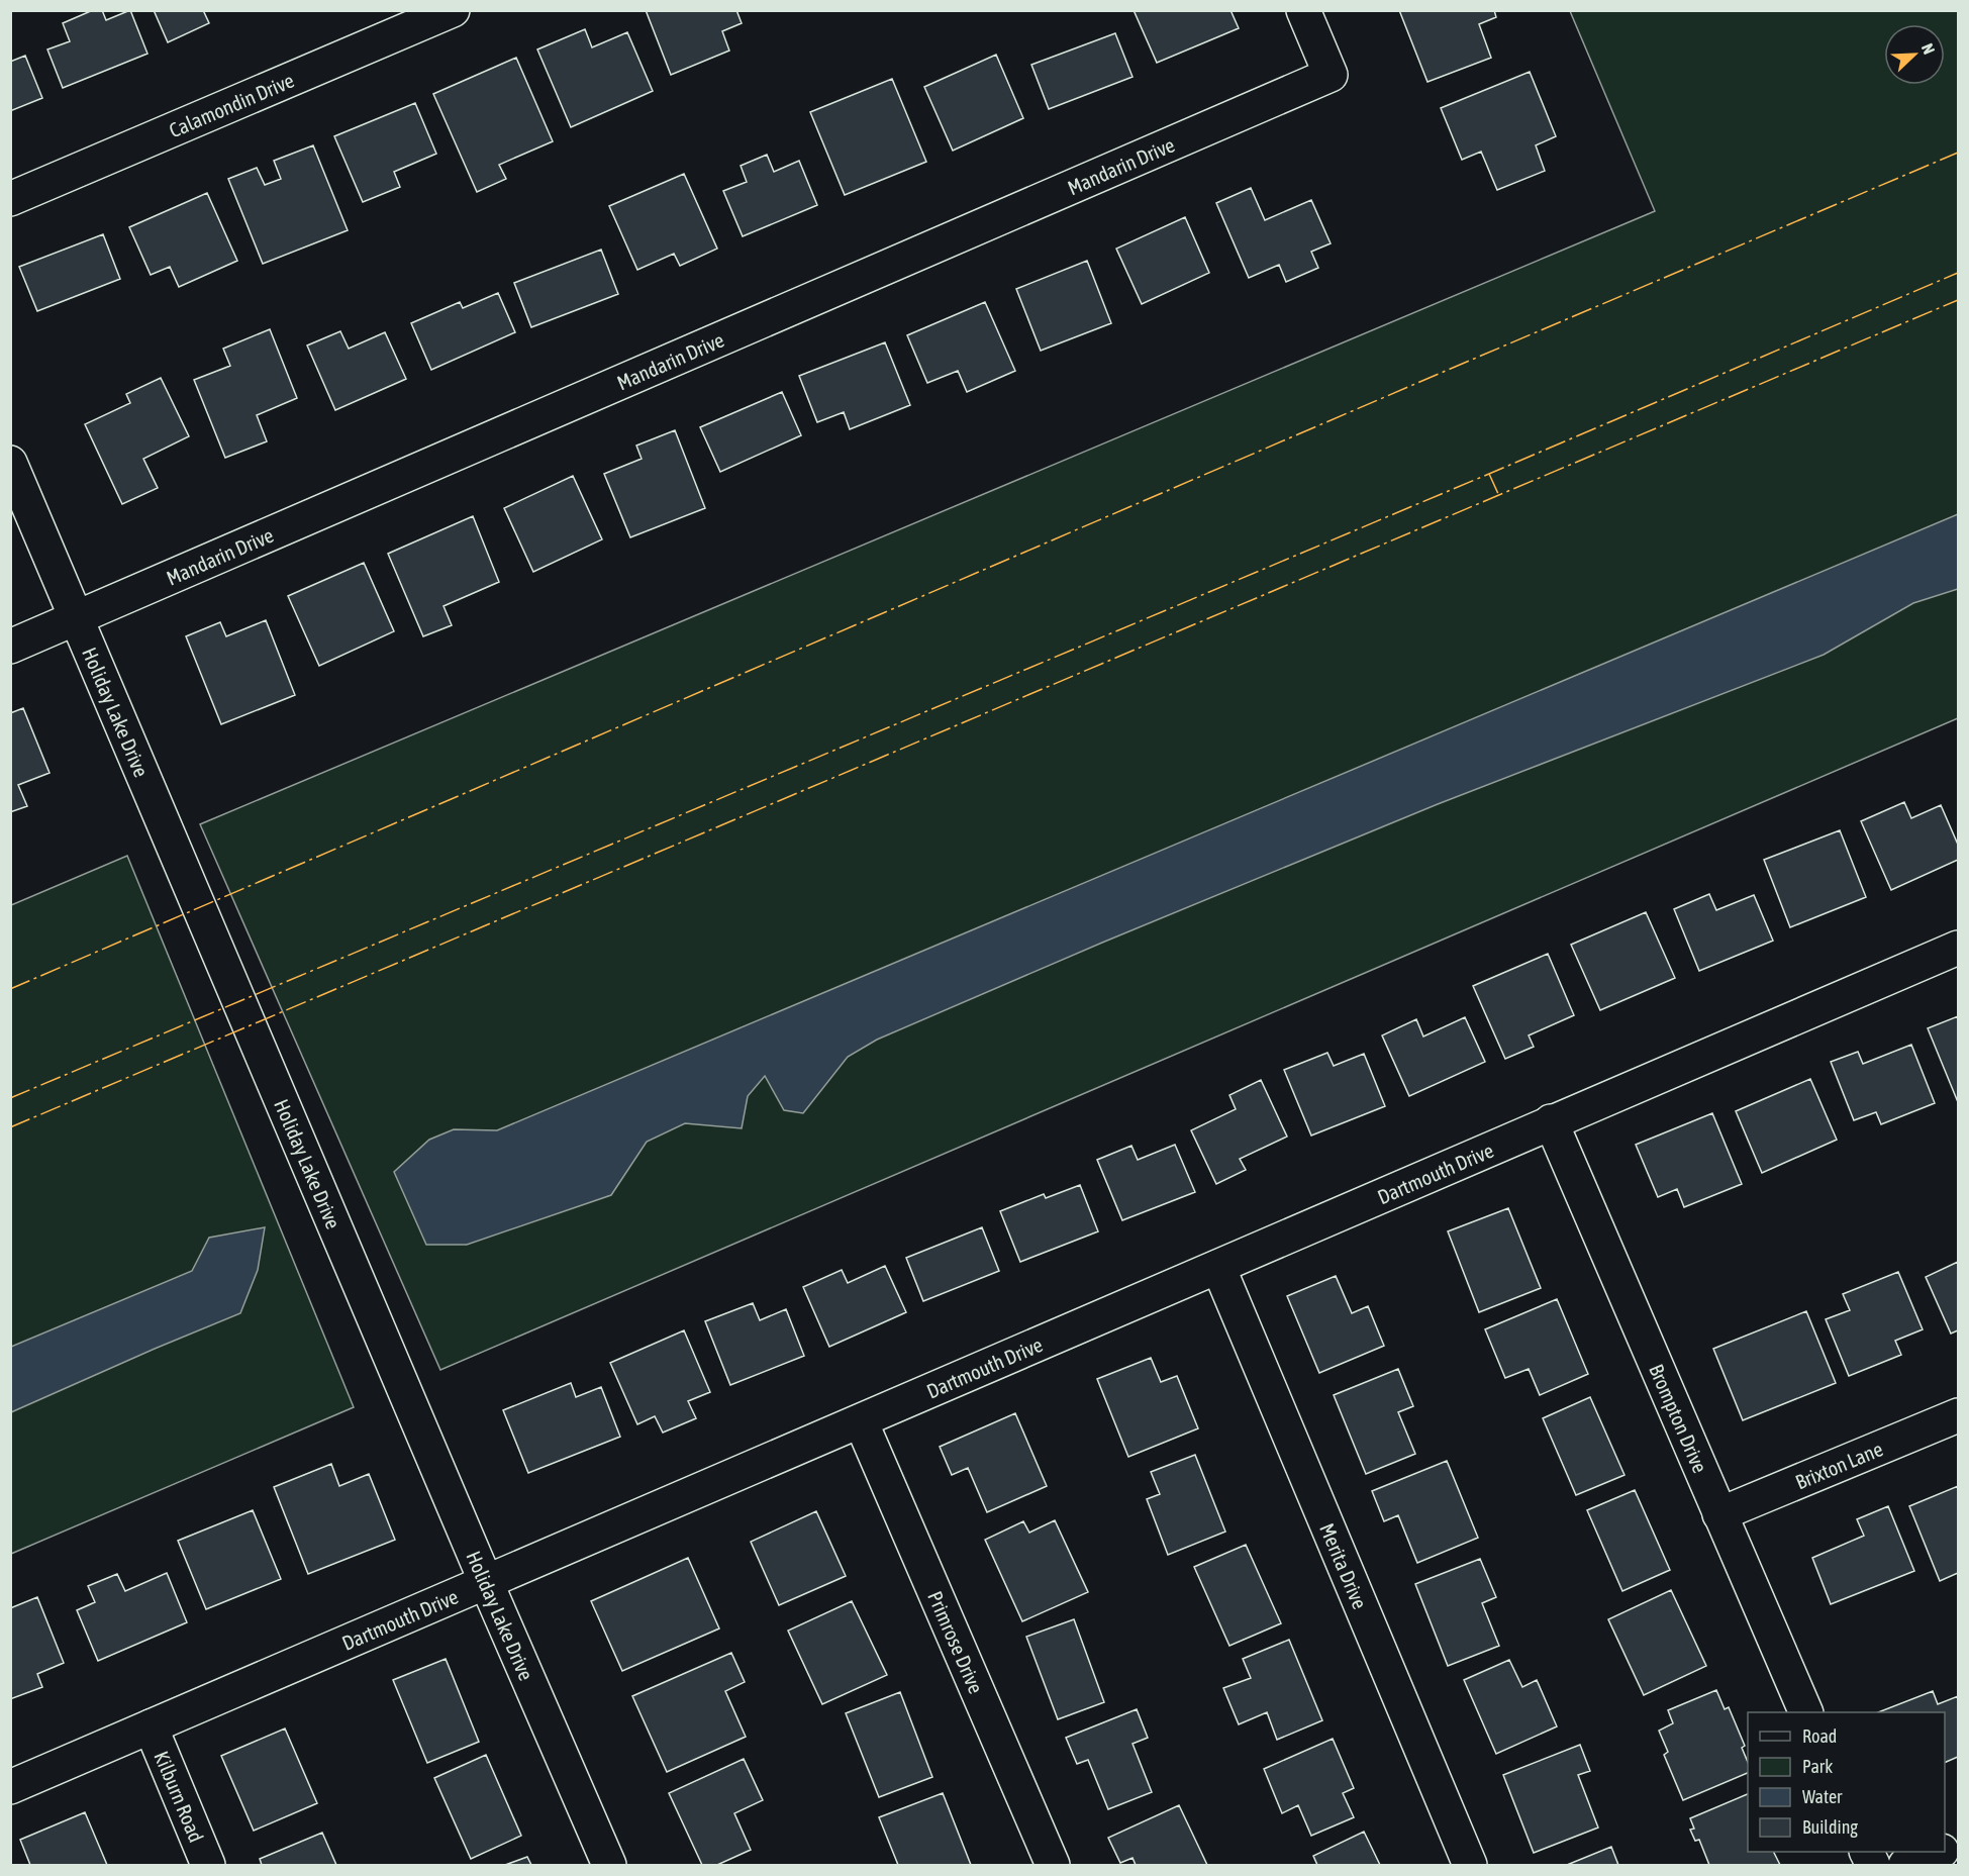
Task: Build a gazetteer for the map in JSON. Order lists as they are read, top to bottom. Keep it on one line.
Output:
{"streets":{"street":["Calamondin Drive","Mandarin Drive","Holiday Lake Drive","Dartmouth Drive","Brompton Drive","Brixton Lane","Merita Drive","Primrose Drive","Kilburn Road"]},"crossings":[["Mandarin Drive","Holiday Lake Drive"],["Holiday Lake Drive","Dartmouth Drive"],["Dartmouth Drive","Brompton Drive"],["Dartmouth Drive","Merita Drive"],["Dartmouth Drive","Primrose Drive"],["Dartmouth Drive","Kilburn Road"],["Brompton Drive","Brixton Lane"]],"legend":["Road","Park","Water","Building"],"north":"top right"}
